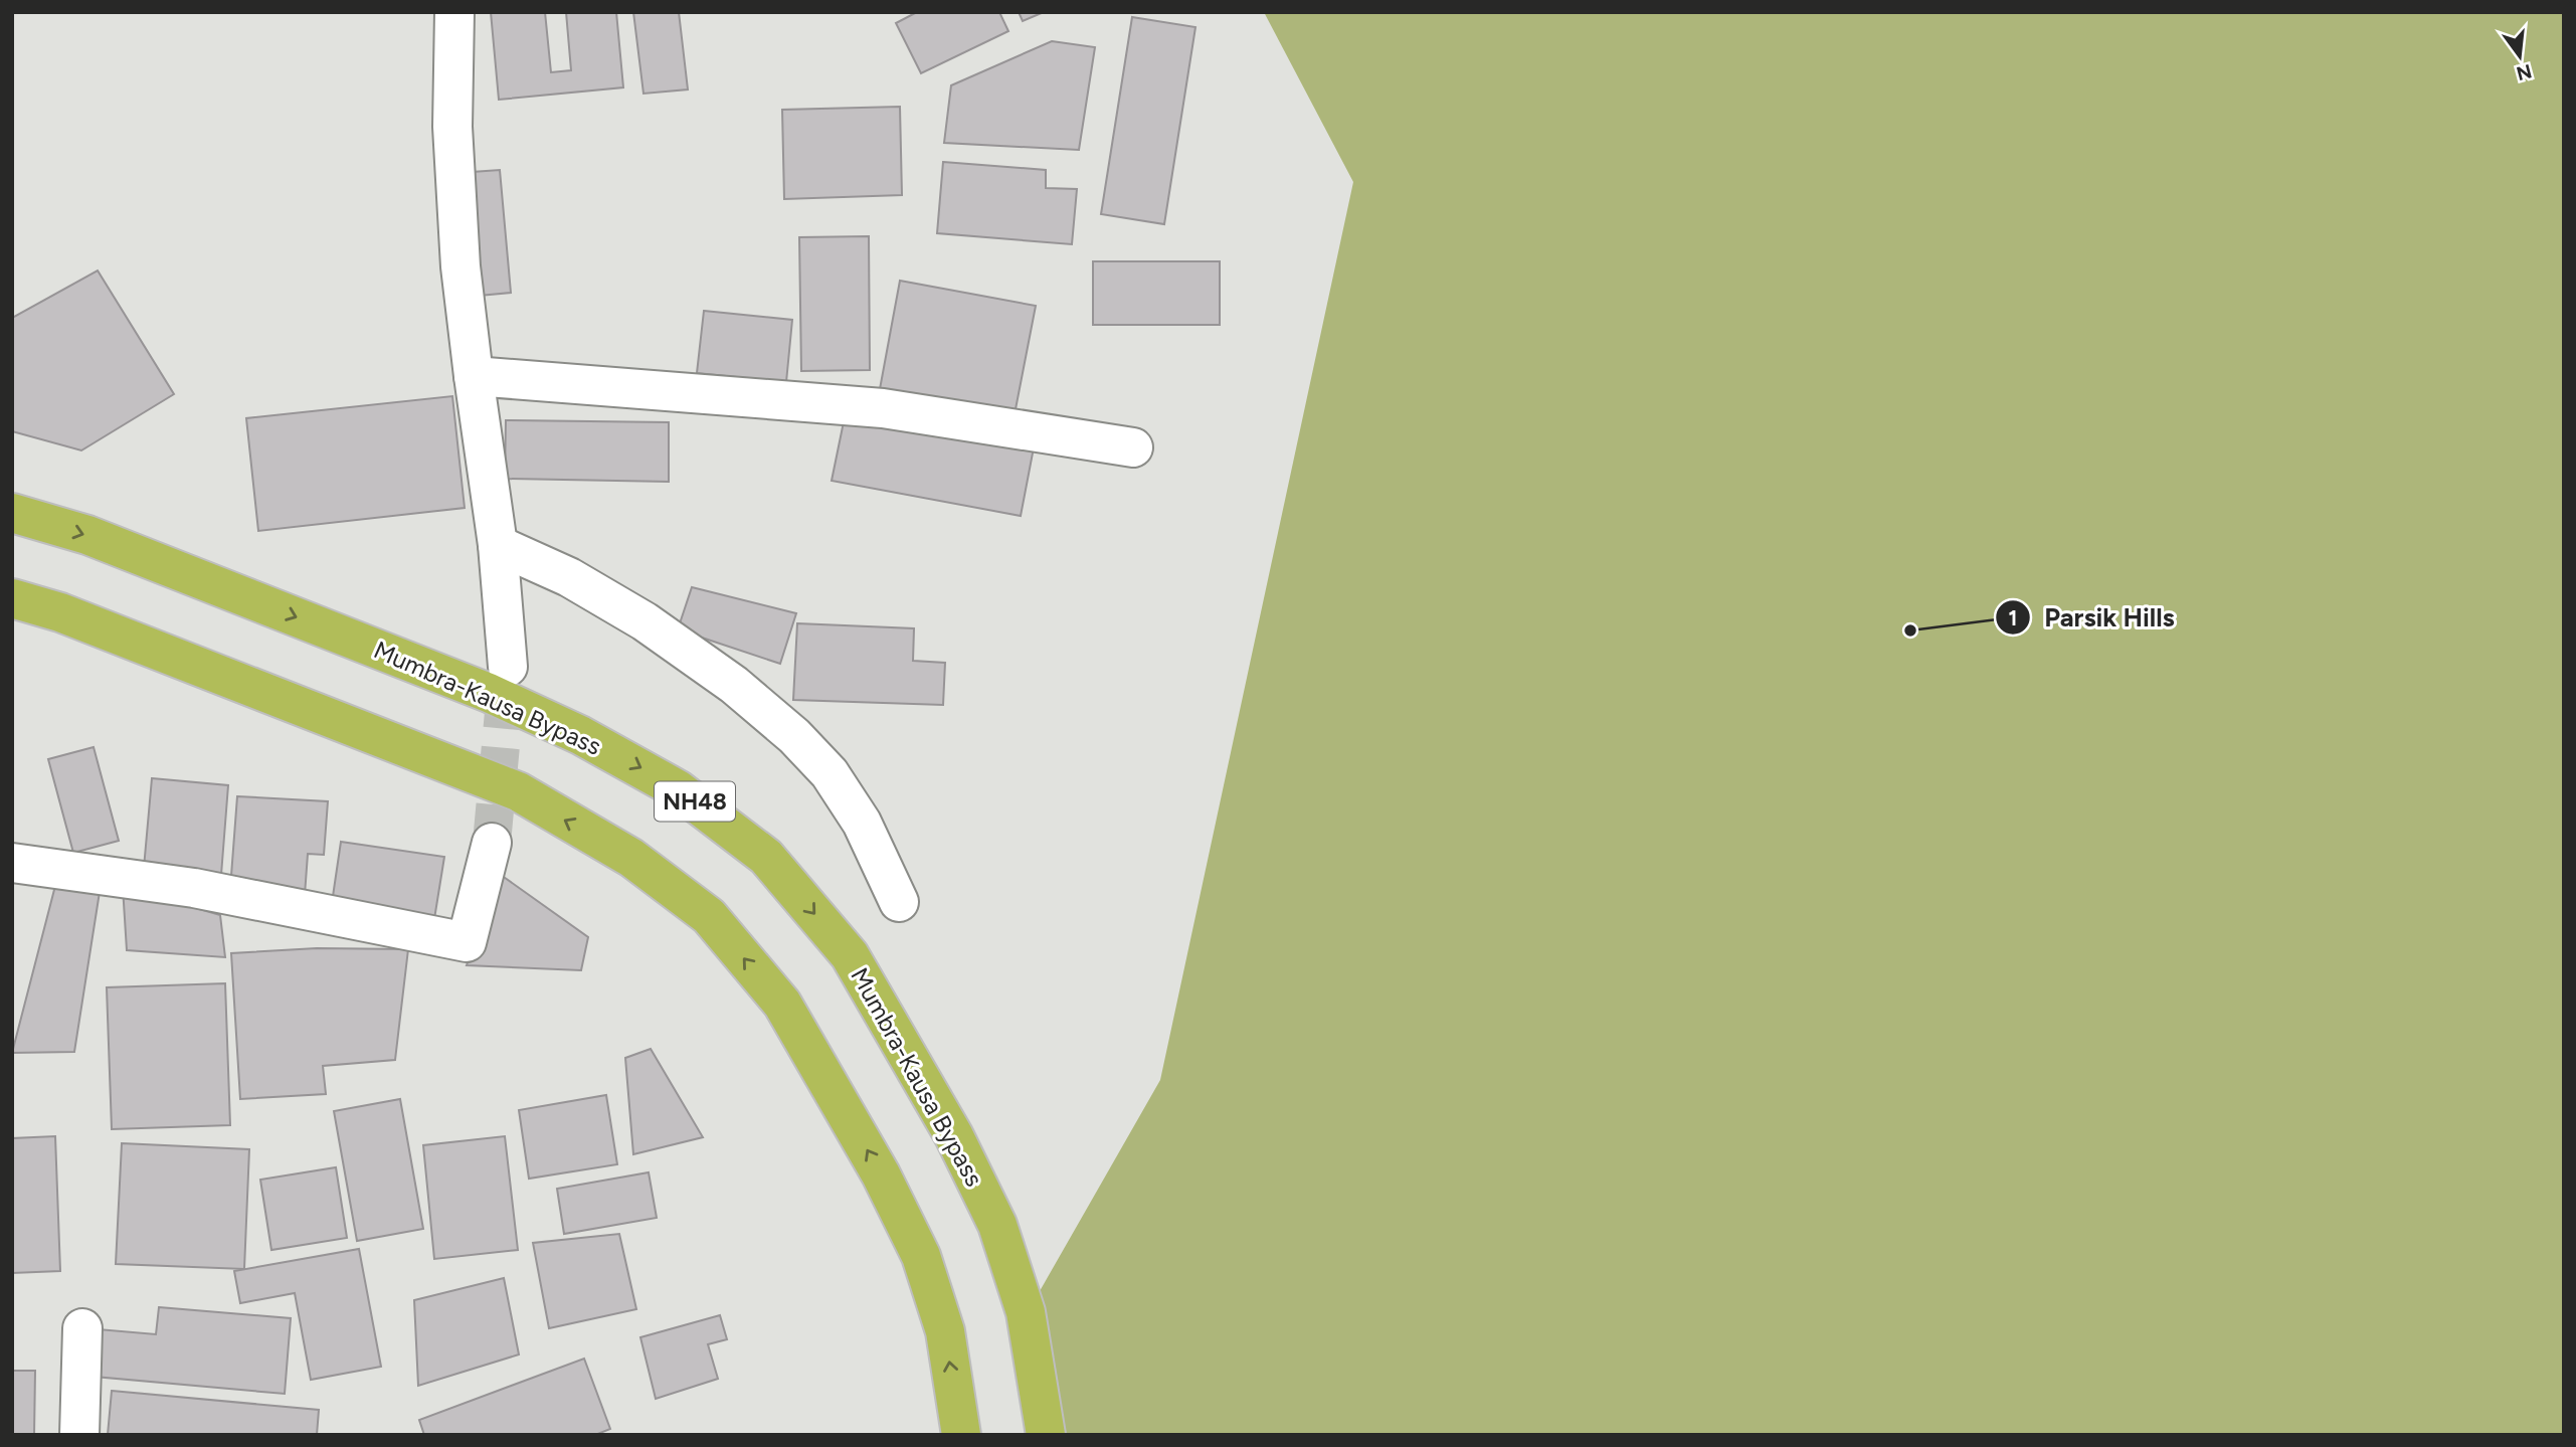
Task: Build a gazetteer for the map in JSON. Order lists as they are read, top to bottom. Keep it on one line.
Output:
{"streets":{"highway":["Mumbra-Kausa Bypass","NH48"]},"places":["Parsik Hills"],"north":"bottom"}
